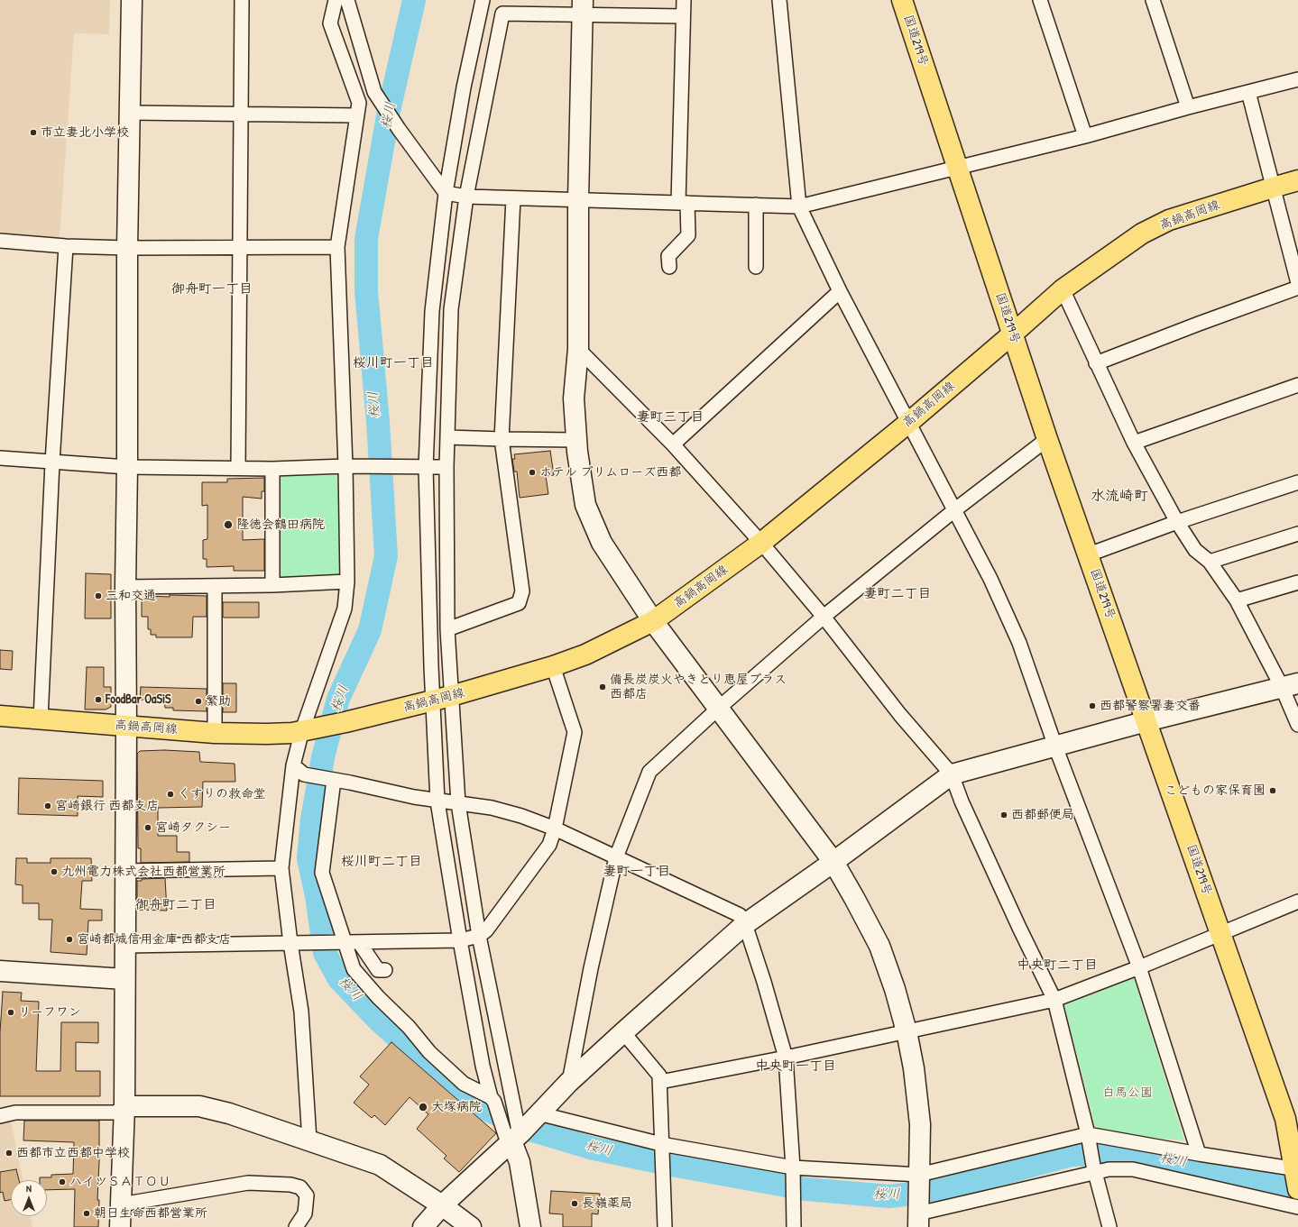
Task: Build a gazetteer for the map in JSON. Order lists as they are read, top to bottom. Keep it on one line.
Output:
{"streets":{"main road":["国道219号","高鍋高岡線"]},"crossings":[["国道219号","高鍋高岡線"]],"districts":["御舟町一丁目","桜川町一丁目","妻町三丁目","水流崎町","妻町二丁目","桜川町二丁目","妻町一丁目","御舟町二丁目","中央町二丁目","中央町一丁目"],"water":["桜川"],"parks":["白馬公園"],"places":["市立妻北小学校","ホテル プリムローズ西都","隆徳会鶴田病院","三和交通","備長炭炭火やきとり恵屋プラス 西都店","FoodBar OaSiS","繁助","西都警察署妻交番","こどもの家保育園","くすりの救命堂","宮崎銀行 西都支店","西都郵便局","宮崎タクシー","九州電力株式会社西都営業所","宮崎都城信用金庫 西都支店","リーフワン","大塚病院","西都市立西都中学校","ハイツＳＡＴＯＵ","長嶺薬局","朝日生命西都営業所"],"north":"top"}
